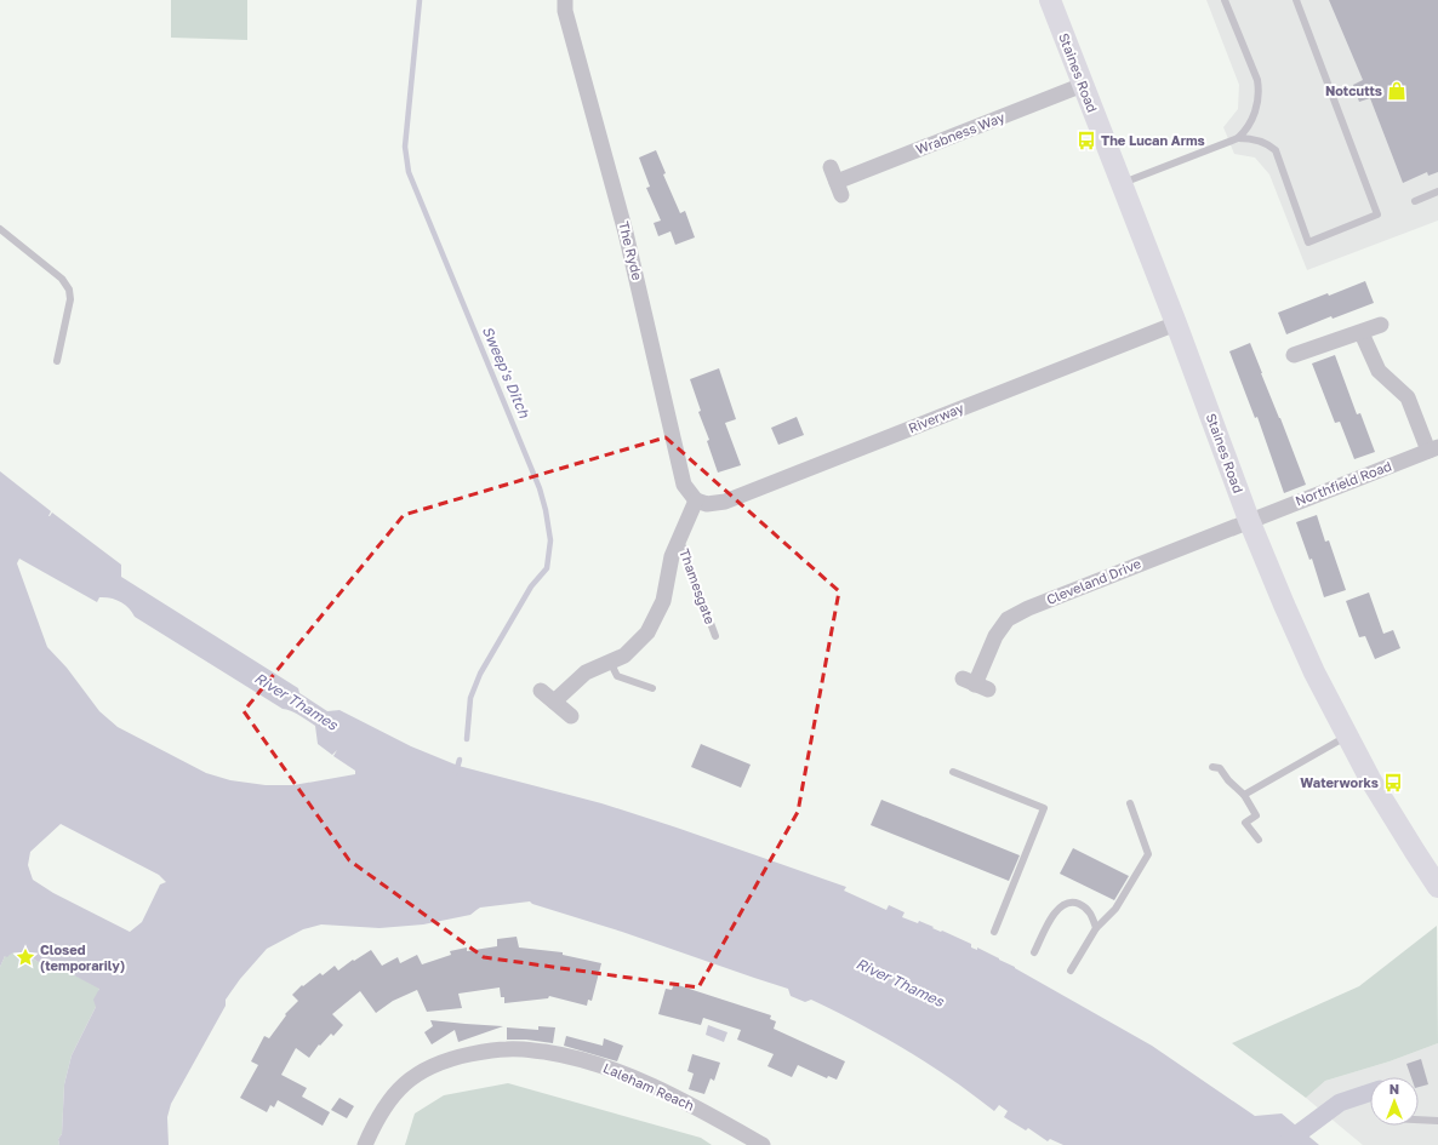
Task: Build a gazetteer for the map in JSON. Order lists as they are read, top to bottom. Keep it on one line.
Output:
{"streets":{"main road":["Staines Road"],"street":["Wrabness Way","The Ryde","Riverway","Northfield Road","Cleveland Drive","Thamesgate","Laleham Reach"]},"crossings":[["Staines Road","Wrabness Way"],["Staines Road","Riverway"],["Staines Road","Northfield Road"],["Staines Road","Cleveland Drive"],["The Ryde","Riverway"],["The Ryde","Thamesgate"],["Riverway","Thamesgate"],["Northfield Road","Cleveland Drive"]],"water":["Sweep's Ditch","River Thames"],"places":{"shop":["Notcutts"],"bus stop":["The Lucan Arms","Waterworks"],"place":["Closed (temporarily)"]},"north":"top"}
